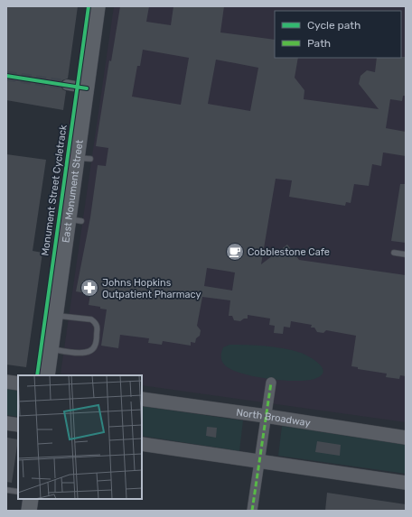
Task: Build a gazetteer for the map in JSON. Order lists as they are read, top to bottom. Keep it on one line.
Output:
{"streets":{"main road":["East Monument Street","North Broadway"],"cycle path":["Monument Street Cycletrack"]},"places":{"cafe":["Cobblestone Cafe"],"pharmacy":["Johns Hopkins Outpatient Pharmacy"]},"legend":["Cycle path","Path"]}
